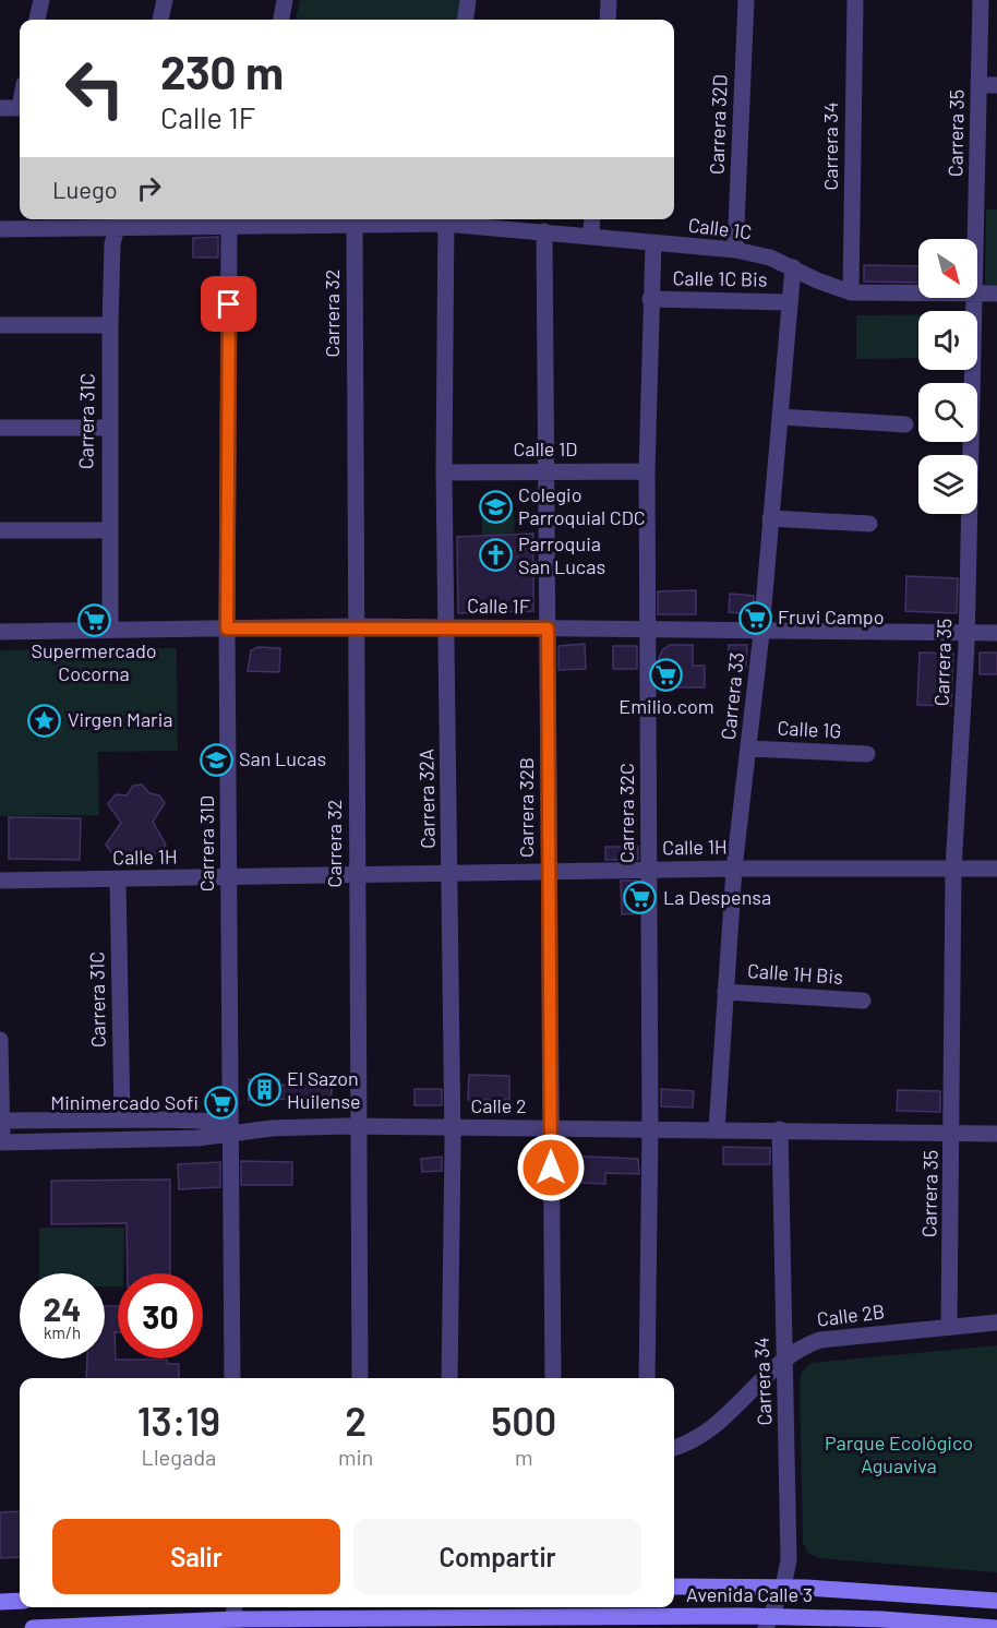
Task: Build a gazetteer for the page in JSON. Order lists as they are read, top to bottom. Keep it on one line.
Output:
{"streets":{"main road":["Avenida Calle 3"],"street":["Carrera 32D","Carrera 35","Carrera 34","Calle 1C","Calle 1C Bis","Carrera 32","Carrera 31C","Calle 1D","Calle 1F","Carrera 33","Calle 1G","Carrera 32A","Carrera 32B","Carrera 32C","Carrera 31D","Calle 1H","Calle 1H Bis","Calle 2","Calle 2B"]},"crossings":[["Carrera 32D","Calle 1C"],["Carrera 35","Calle 1F"],["Carrera 35","Calle 1H"],["Carrera 35","Calle 2"],["Carrera 35","Calle 2B"],["Carrera 34","Calle 1C"],["Carrera 34","Calle 2"],["Carrera 34","Calle 2B"],["Carrera 34","Avenida Calle 3"],["Calle 1C","Carrera 32"],["Calle 1C","Carrera 31C"],["Calle 1C","Carrera 33"],["Calle 1C","Carrera 32A"],["Calle 1C","Carrera 32B"],["Calle 1C","Carrera 32C"],["Calle 1C","Carrera 31D"],["Calle 1C Bis","Carrera 33"],["Calle 1C Bis","Carrera 32C"],["Carrera 32","Calle 1F"],["Carrera 32","Calle 1H"],["Carrera 32","Calle 2"],["Carrera 31C","Calle 1F"],["Carrera 31C","Calle 1H"],["Carrera 31C","Calle 2"],["Calle 1D","Carrera 32A"],["Calle 1D","Carrera 32B"],["Calle 1D","Carrera 32C"],["Calle 1F","Carrera 33"],["Calle 1F","Carrera 32A"],["Calle 1F","Carrera 32B"],["Calle 1F","Carrera 32C"],["Calle 1F","Carrera 31D"],["Carrera 33","Calle 1G"],["Carrera 33","Calle 1H"],["Carrera 33","Calle 1H Bis"],["Carrera 33","Calle 2"],["Carrera 32A","Calle 1H"],["Carrera 32A","Calle 2"],["Carrera 32B","Calle 1H"],["Carrera 32B","Calle 2"],["Carrera 32C","Calle 1H"],["Carrera 32C","Calle 2"],["Carrera 31D","Calle 1H"],["Carrera 31D","Calle 2"]],"parks":["Parque Ecológico Aguaviva"],"places":{"school or university":["Colegio Parroquial CDC","San Lucas"],"church":["Parroquia San Lucas"],"supermarket":["Fruvi Campo","Supermercado Cocorna","Emilio.com","La Despensa","Minimercado Sofi"],"place":["Virgen Maria"],"building":["El Sazon Huilense"]},"north":"bottom right","page":{"turn":["230 m","Calle 1F"],"then":"Luego","speed":"24 km/h","limit":"30","eta":["13:19","Llegada","2","min","500","m"],"buttons":["Salir","Compartir"]}}
